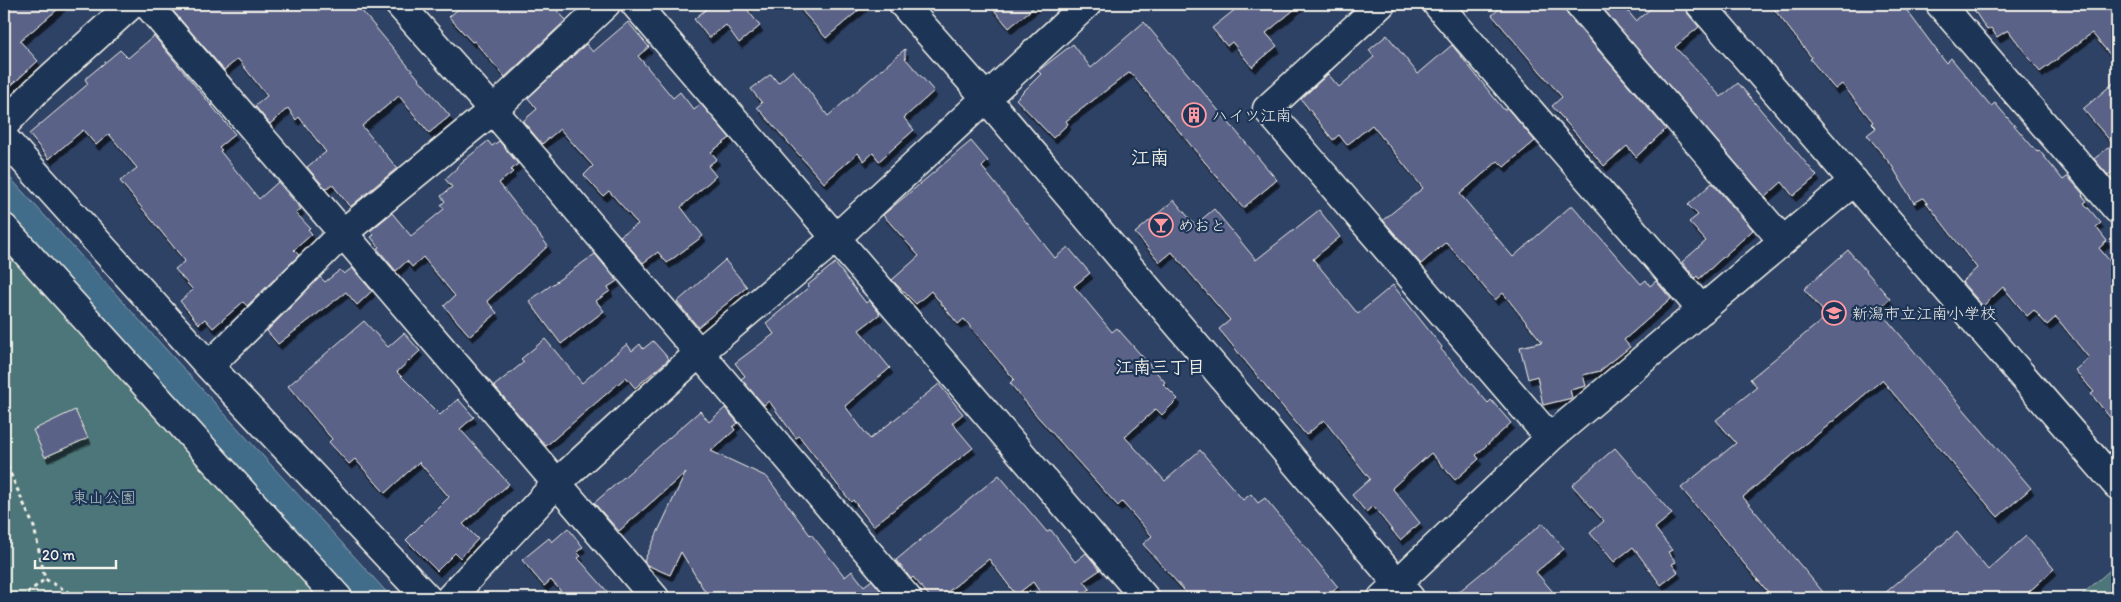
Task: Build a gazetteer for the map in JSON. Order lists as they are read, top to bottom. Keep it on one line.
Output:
{"districts":["江南","江南三丁目"],"parks":["東山公園"],"places":{"building":["ハイツ江南"],"bar":["めおと"],"school or university":["新潟市立江南小学校"]},"scale_bar":"20 m"}
